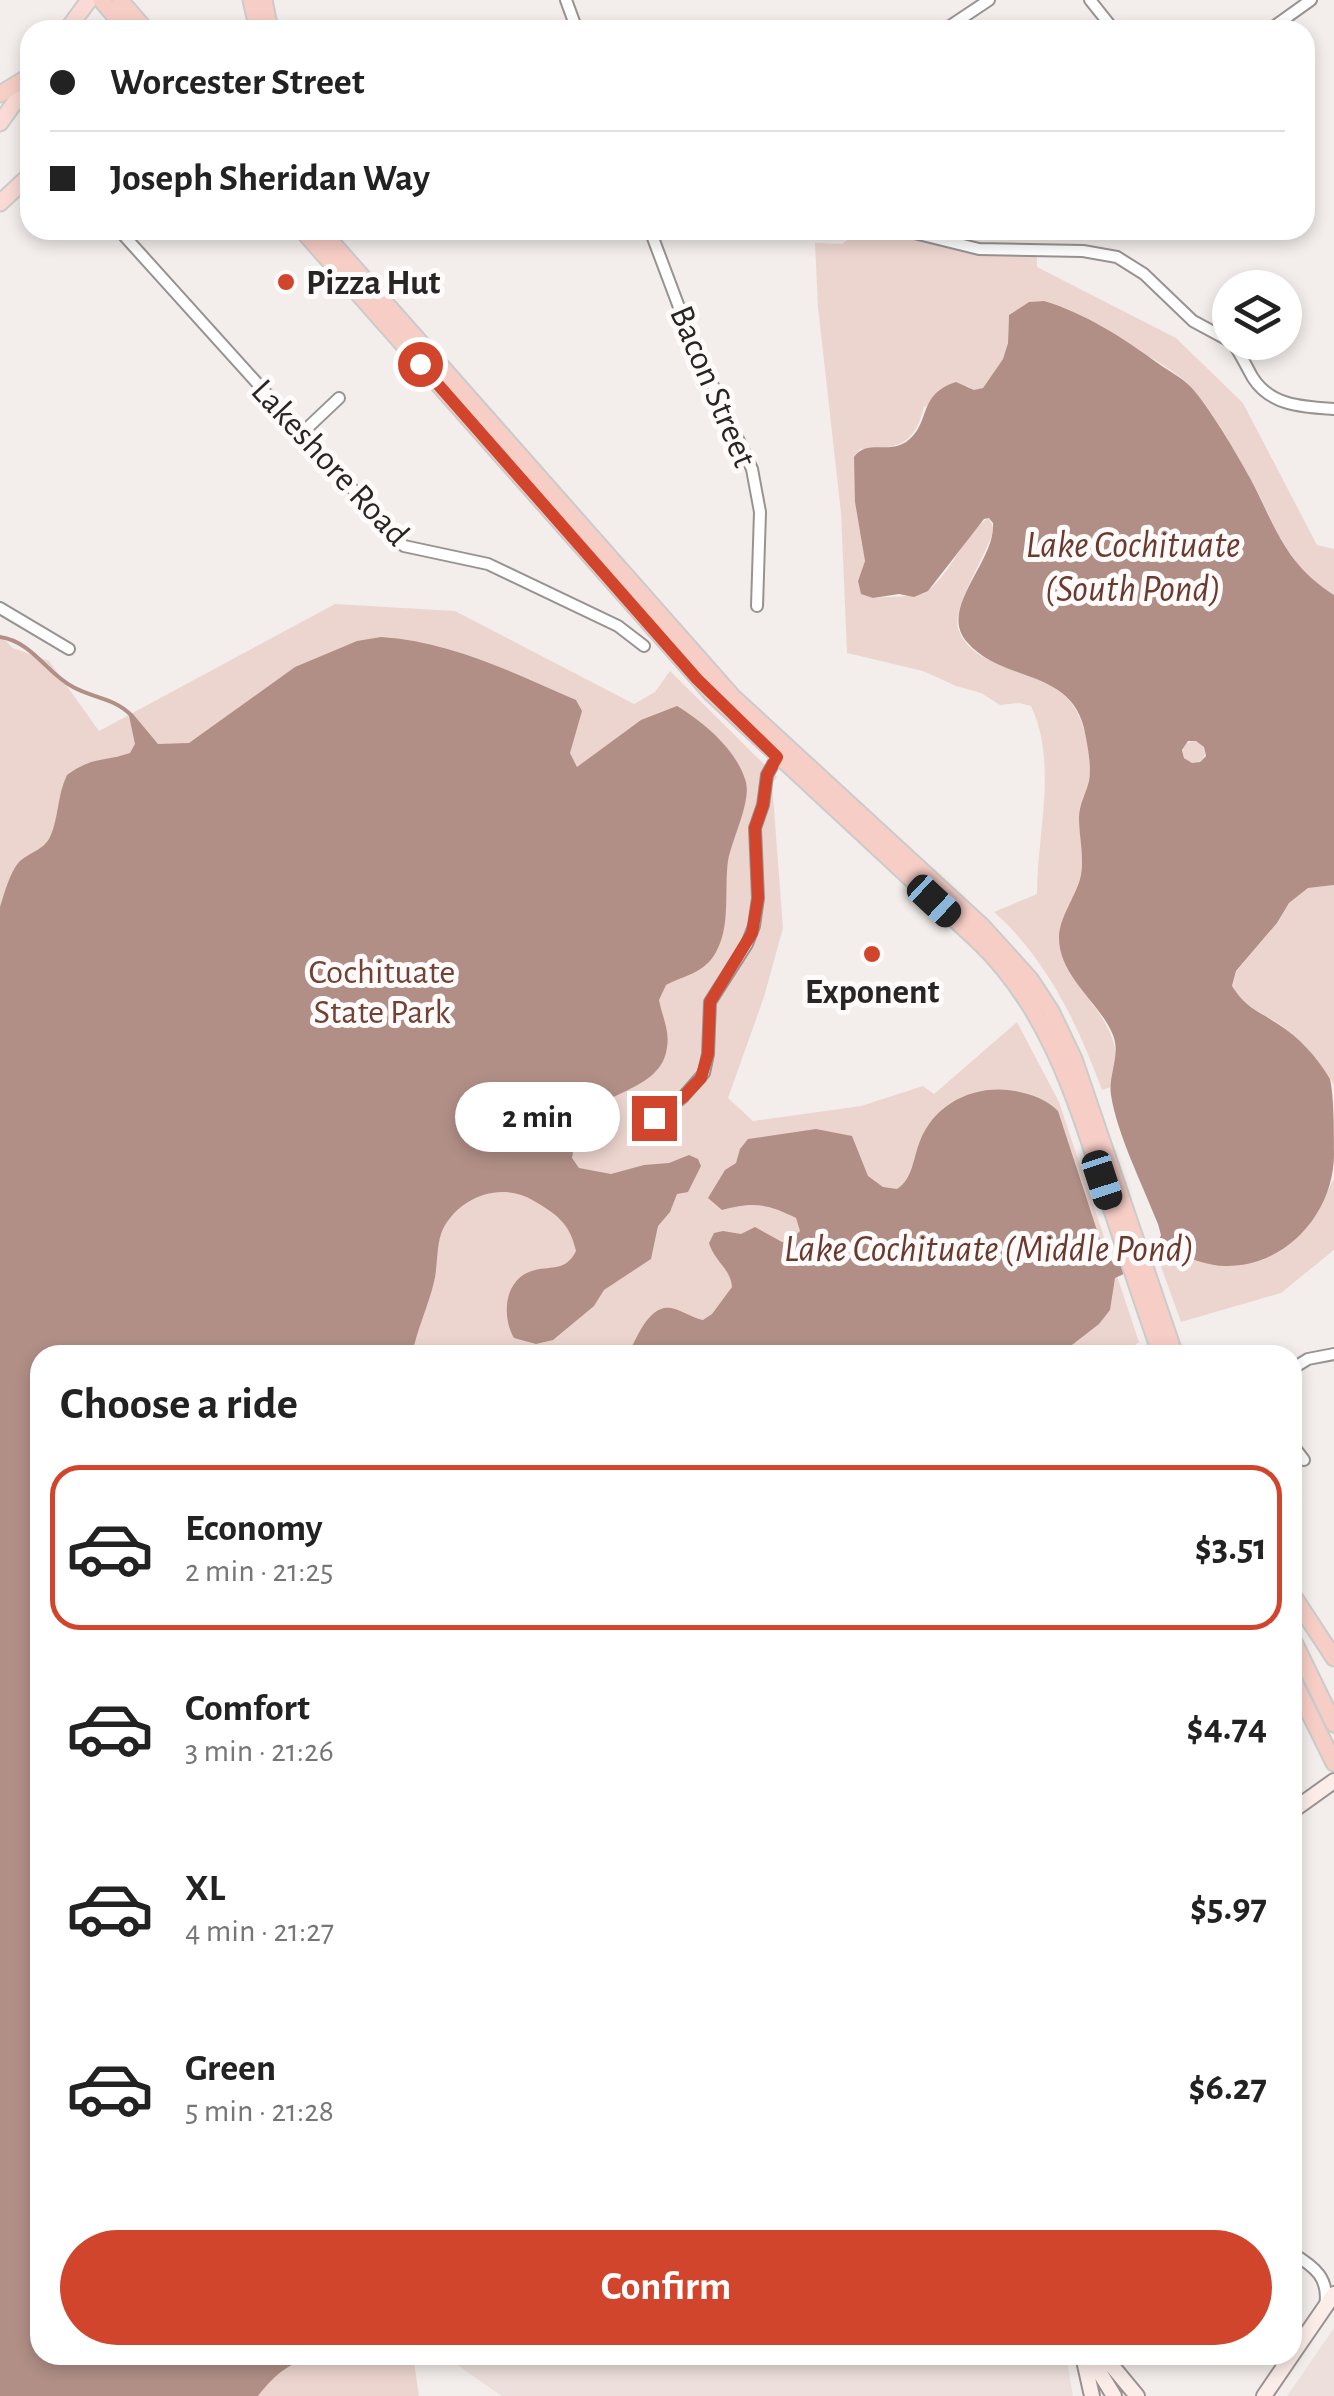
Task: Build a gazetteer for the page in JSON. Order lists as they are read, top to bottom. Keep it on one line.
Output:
{"streets":{"street":["Bacon Street","Lakeshore Road"]},"water":["Lake Cochituate (South Pond)","Lake Cochituate (Middle Pond)"],"parks":["Cochituate State Park"],"places":["Pizza Hut","Exponent"],"page":{"banner":["Worcester Street","Joseph Sheridan Way"],"bubble":"2 min","heading":"Choose a ride","list":[{"name":"Economy","note":"2 min · 21:25","value":"$3.51"},{"name":"Comfort","note":"3 min · 21:26","value":"$4.74"},{"name":"XL","note":"4 min · 21:27","value":"$5.97"},{"name":"Green","note":"5 min · 21:28","value":"$6.27"}],"buttons":"Confirm"}}
